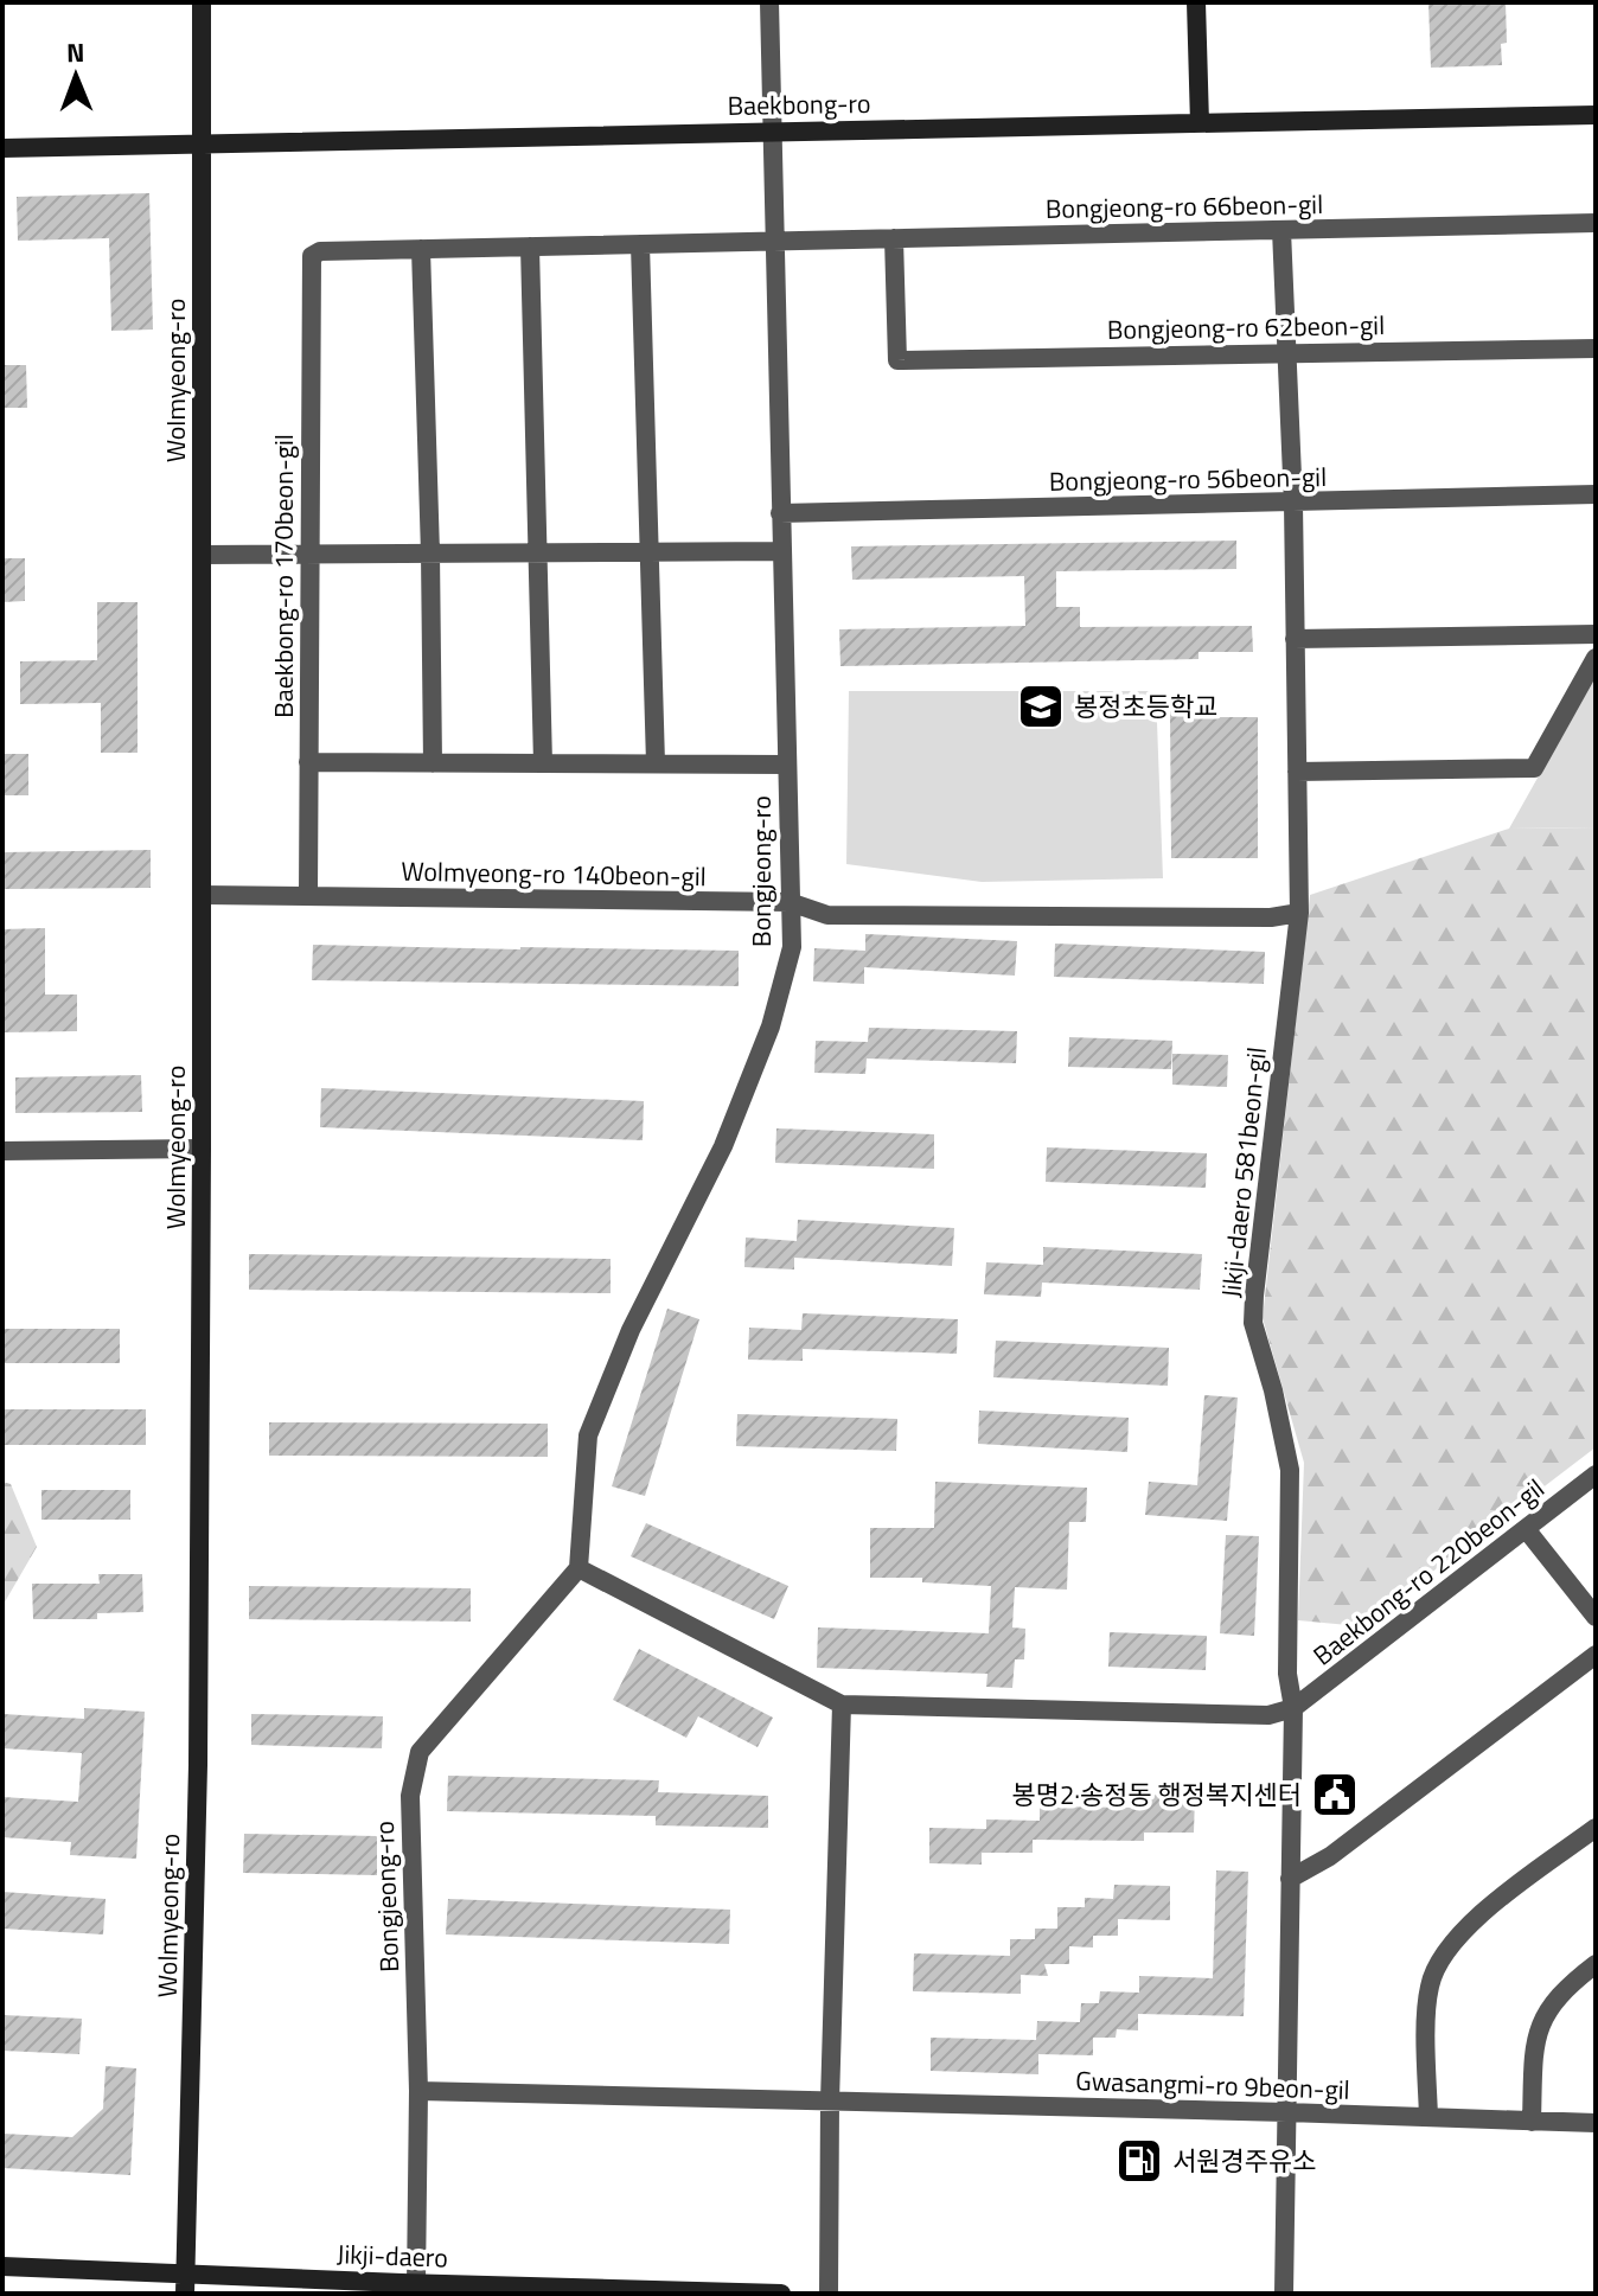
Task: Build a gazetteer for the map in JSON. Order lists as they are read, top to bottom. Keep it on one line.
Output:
{"streets":{"street":["Baekbong-ro","Bongjeong-ro 66beon-gil","Bongjeong-ro 62beon-gil","Wolmyeong-ro","Bongjeong-ro 56beon-gil","Baekbong-ro 170beon-gil","Bongjeong-ro","Wolmyeong-ro 140beon-gil","Jikji-daero 581beon-gil","Baekbong-ro 220beon-gil","Gwasangmi-ro 9beon-gil","Jikji-daero"]},"crossings":[["Baekbong-ro","Wolmyeong-ro"],["Baekbong-ro","Bongjeong-ro"],["Bongjeong-ro 66beon-gil","Bongjeong-ro 62beon-gil"],["Bongjeong-ro 66beon-gil","Baekbong-ro 170beon-gil"],["Bongjeong-ro 66beon-gil","Bongjeong-ro"],["Bongjeong-ro 66beon-gil","Jikji-daero 581beon-gil"],["Bongjeong-ro 62beon-gil","Jikji-daero 581beon-gil"],["Wolmyeong-ro","Wolmyeong-ro 140beon-gil"],["Wolmyeong-ro","Jikji-daero"],["Bongjeong-ro 56beon-gil","Bongjeong-ro"],["Bongjeong-ro 56beon-gil","Jikji-daero 581beon-gil"],["Baekbong-ro 170beon-gil","Wolmyeong-ro 140beon-gil"],["Bongjeong-ro","Wolmyeong-ro 140beon-gil"],["Bongjeong-ro","Gwasangmi-ro 9beon-gil"],["Bongjeong-ro","Jikji-daero"],["Wolmyeong-ro 140beon-gil","Jikji-daero 581beon-gil"],["Jikji-daero 581beon-gil","Baekbong-ro 220beon-gil"],["Jikji-daero 581beon-gil","Gwasangmi-ro 9beon-gil"]],"places":{"school or university":["봉정초등학교"],"public building":["봉명2·송정동 행정복지센터"],"fuel station":["서원경주유소"]},"north":"top"}
